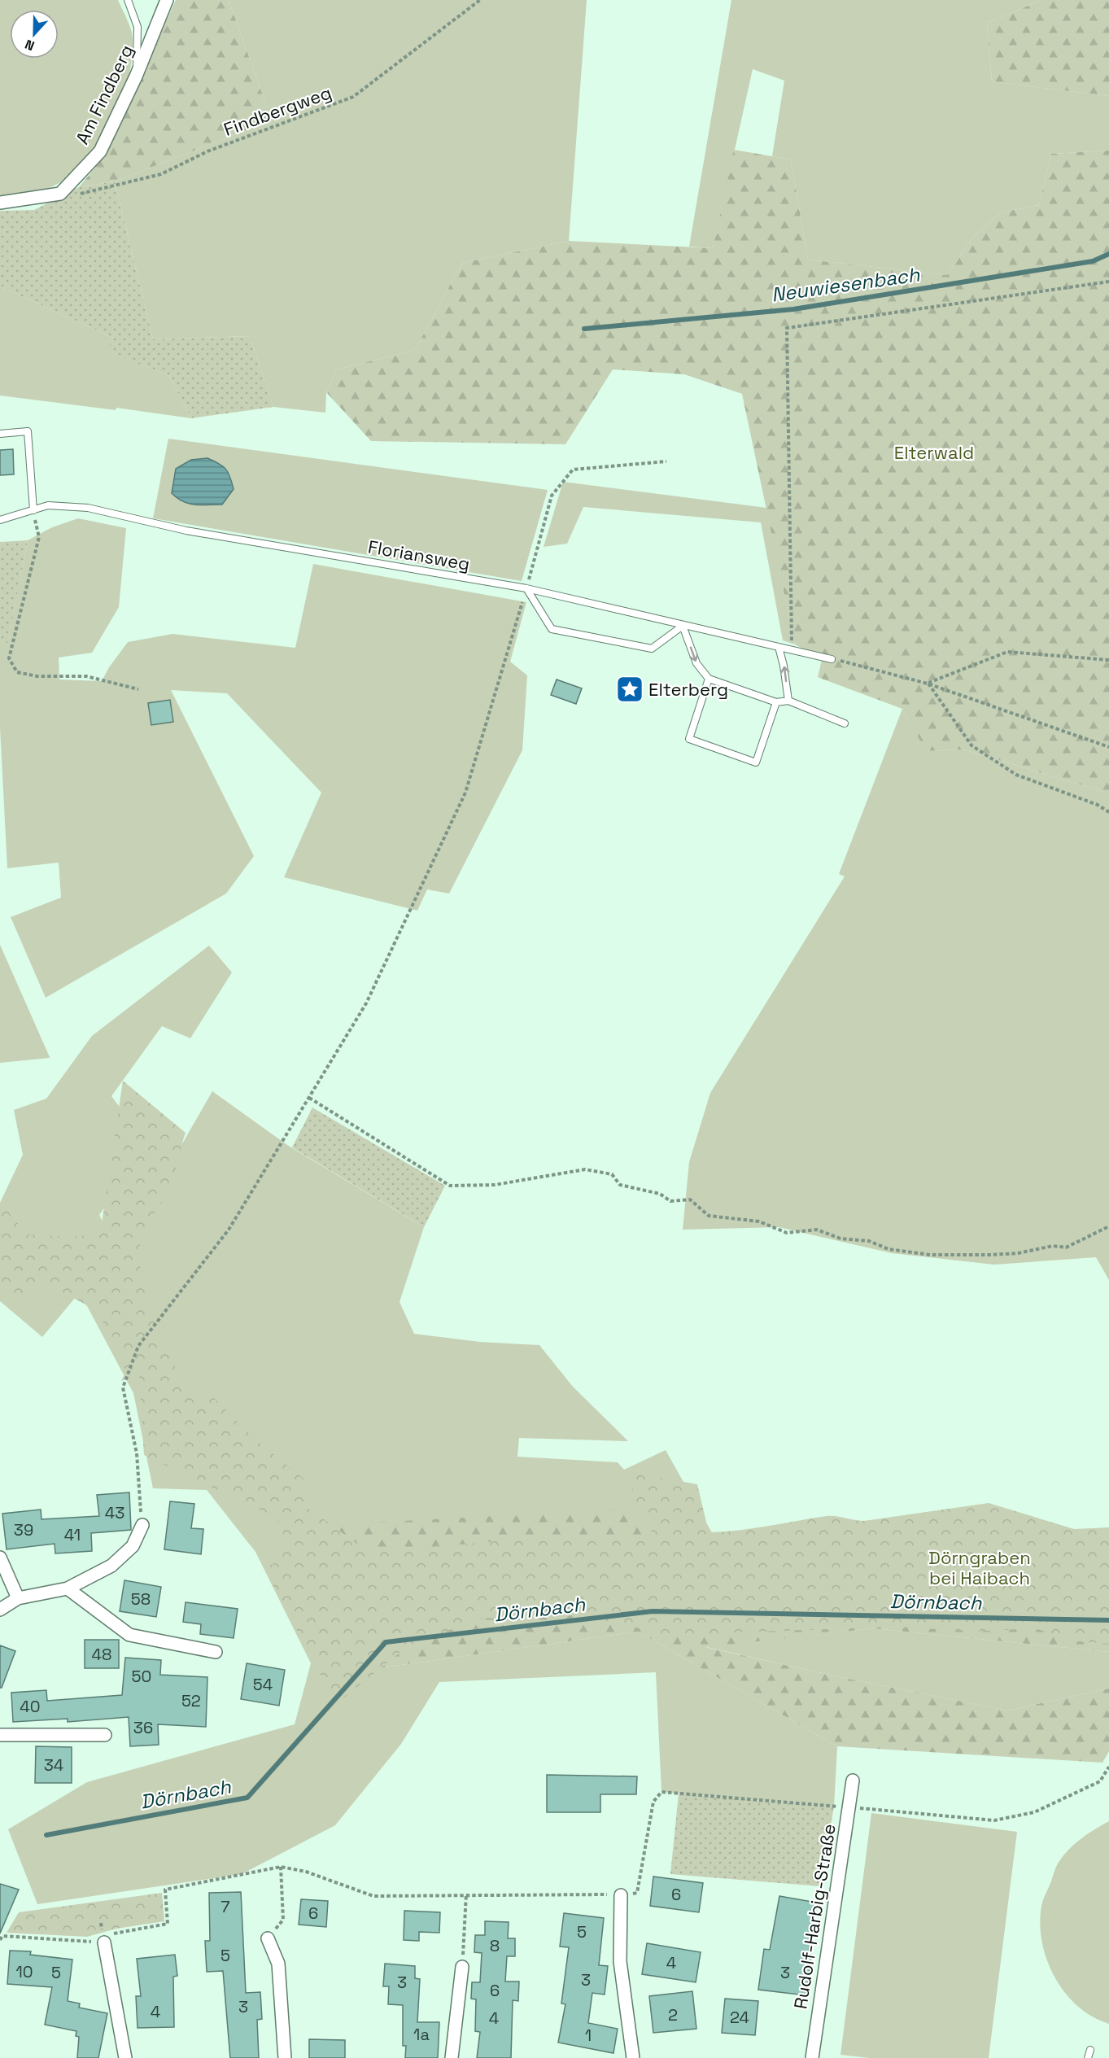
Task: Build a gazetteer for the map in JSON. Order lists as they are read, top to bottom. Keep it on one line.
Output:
{"streets":{"street":["Am Findberg","Rudolf-Harbig-Straße"],"lane":["Floriansweg"],"path":["Findbergweg"]},"crossings":[["Am Findberg","Findbergweg"]],"water":["Neuwiesenbach","Dörnbach"],"parks":["Elterwald","Dörngraben bei Haibach"],"places":{"place":["Elterberg"]},"house_numbers":["43","39","41","58","48","50","54","52","40","36","34","6","7","6","5","8","5","4","10","5","3","3","3","6","3","4","2","24","4","1a","1"],"north":"bottom"}
